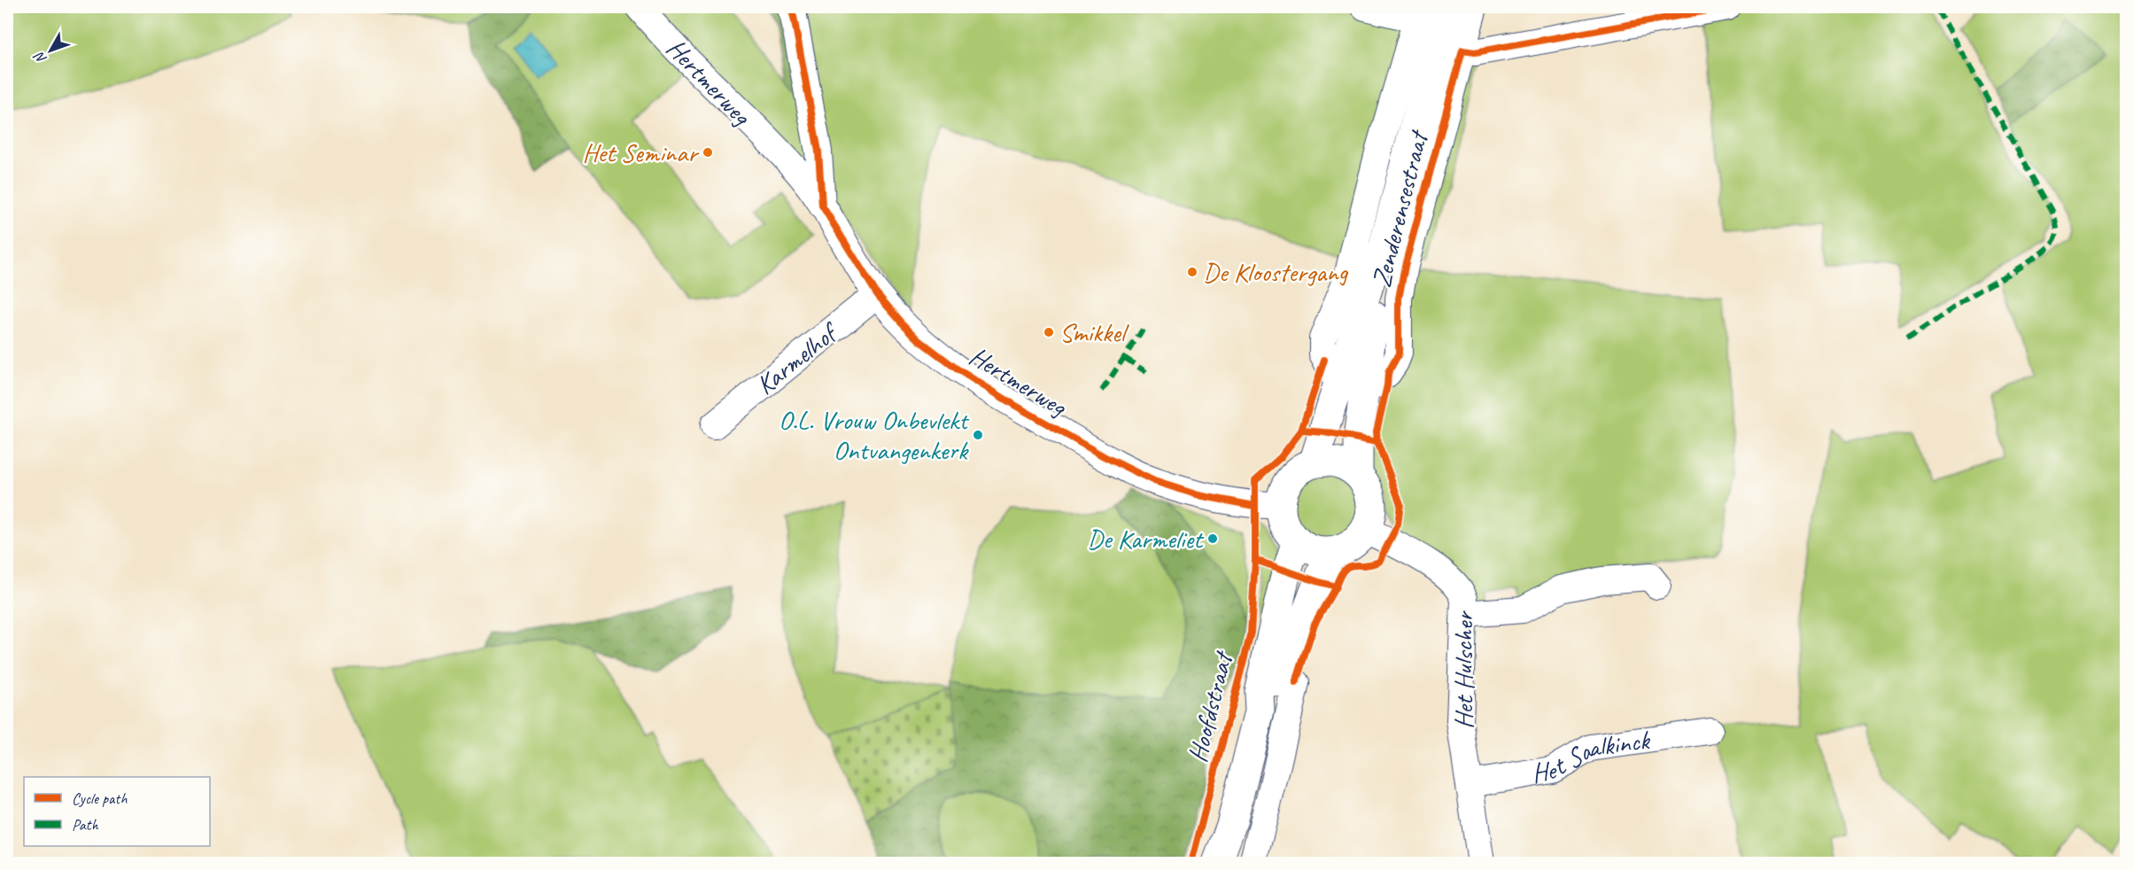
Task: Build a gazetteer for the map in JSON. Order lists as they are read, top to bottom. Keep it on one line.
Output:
{"streets":{"main road":["Zenderensestraat","Hoofdstraat"],"street":["Hertmerweg","Karmelhof","Het Hulscher","Het Saalkinck"]},"crossings":[["Hertmerweg","Zenderensestraat"],["Hertmerweg","Karmelhof"],["Hertmerweg","Het Hulscher"],["Hertmerweg","Hoofdstraat"],["Zenderensestraat","Het Hulscher"],["Zenderensestraat","Hoofdstraat"],["Het Hulscher","Hoofdstraat"],["Het Hulscher","Het Saalkinck"]],"places":["Het Seminar","De Kloostergang","Smikkel","O.L. Vrouw Onbevlekt Ontvangenkerk","De Karmeliet"],"legend":["Cycle path","Path"],"north":"bottom left"}
